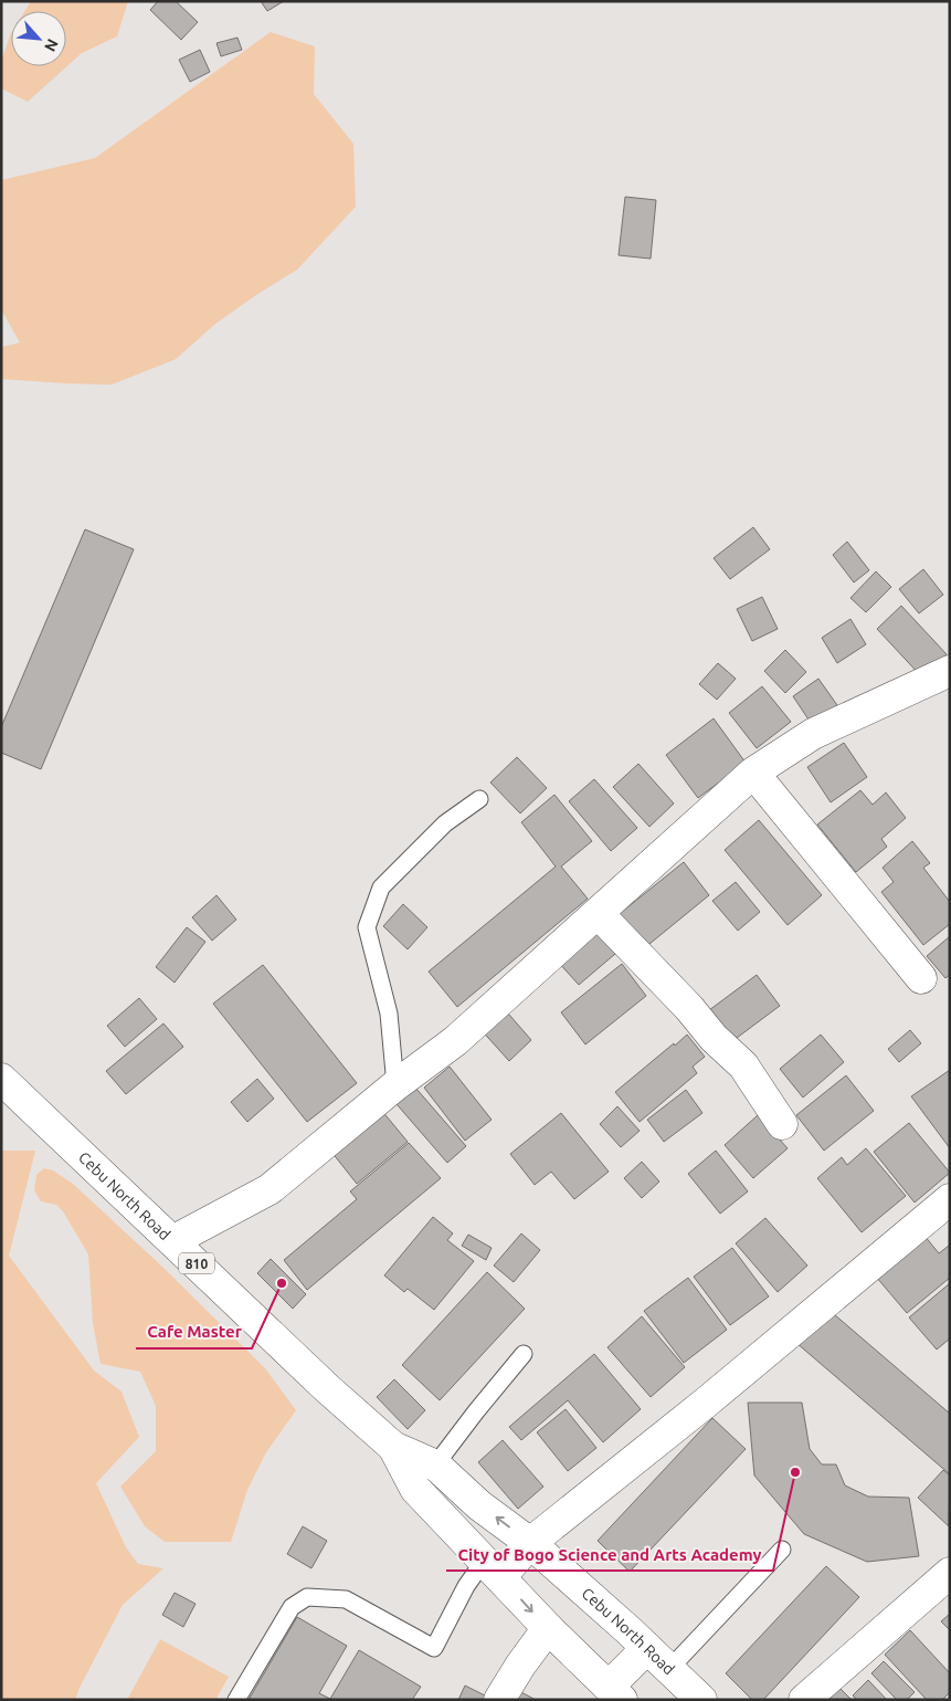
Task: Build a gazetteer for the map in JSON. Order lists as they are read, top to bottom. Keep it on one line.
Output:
{"streets":{"main road":["Cebu North Road","810"]},"places":["Cafe Master","City of Bogo Science and Arts Academy"],"north":"bottom right"}
